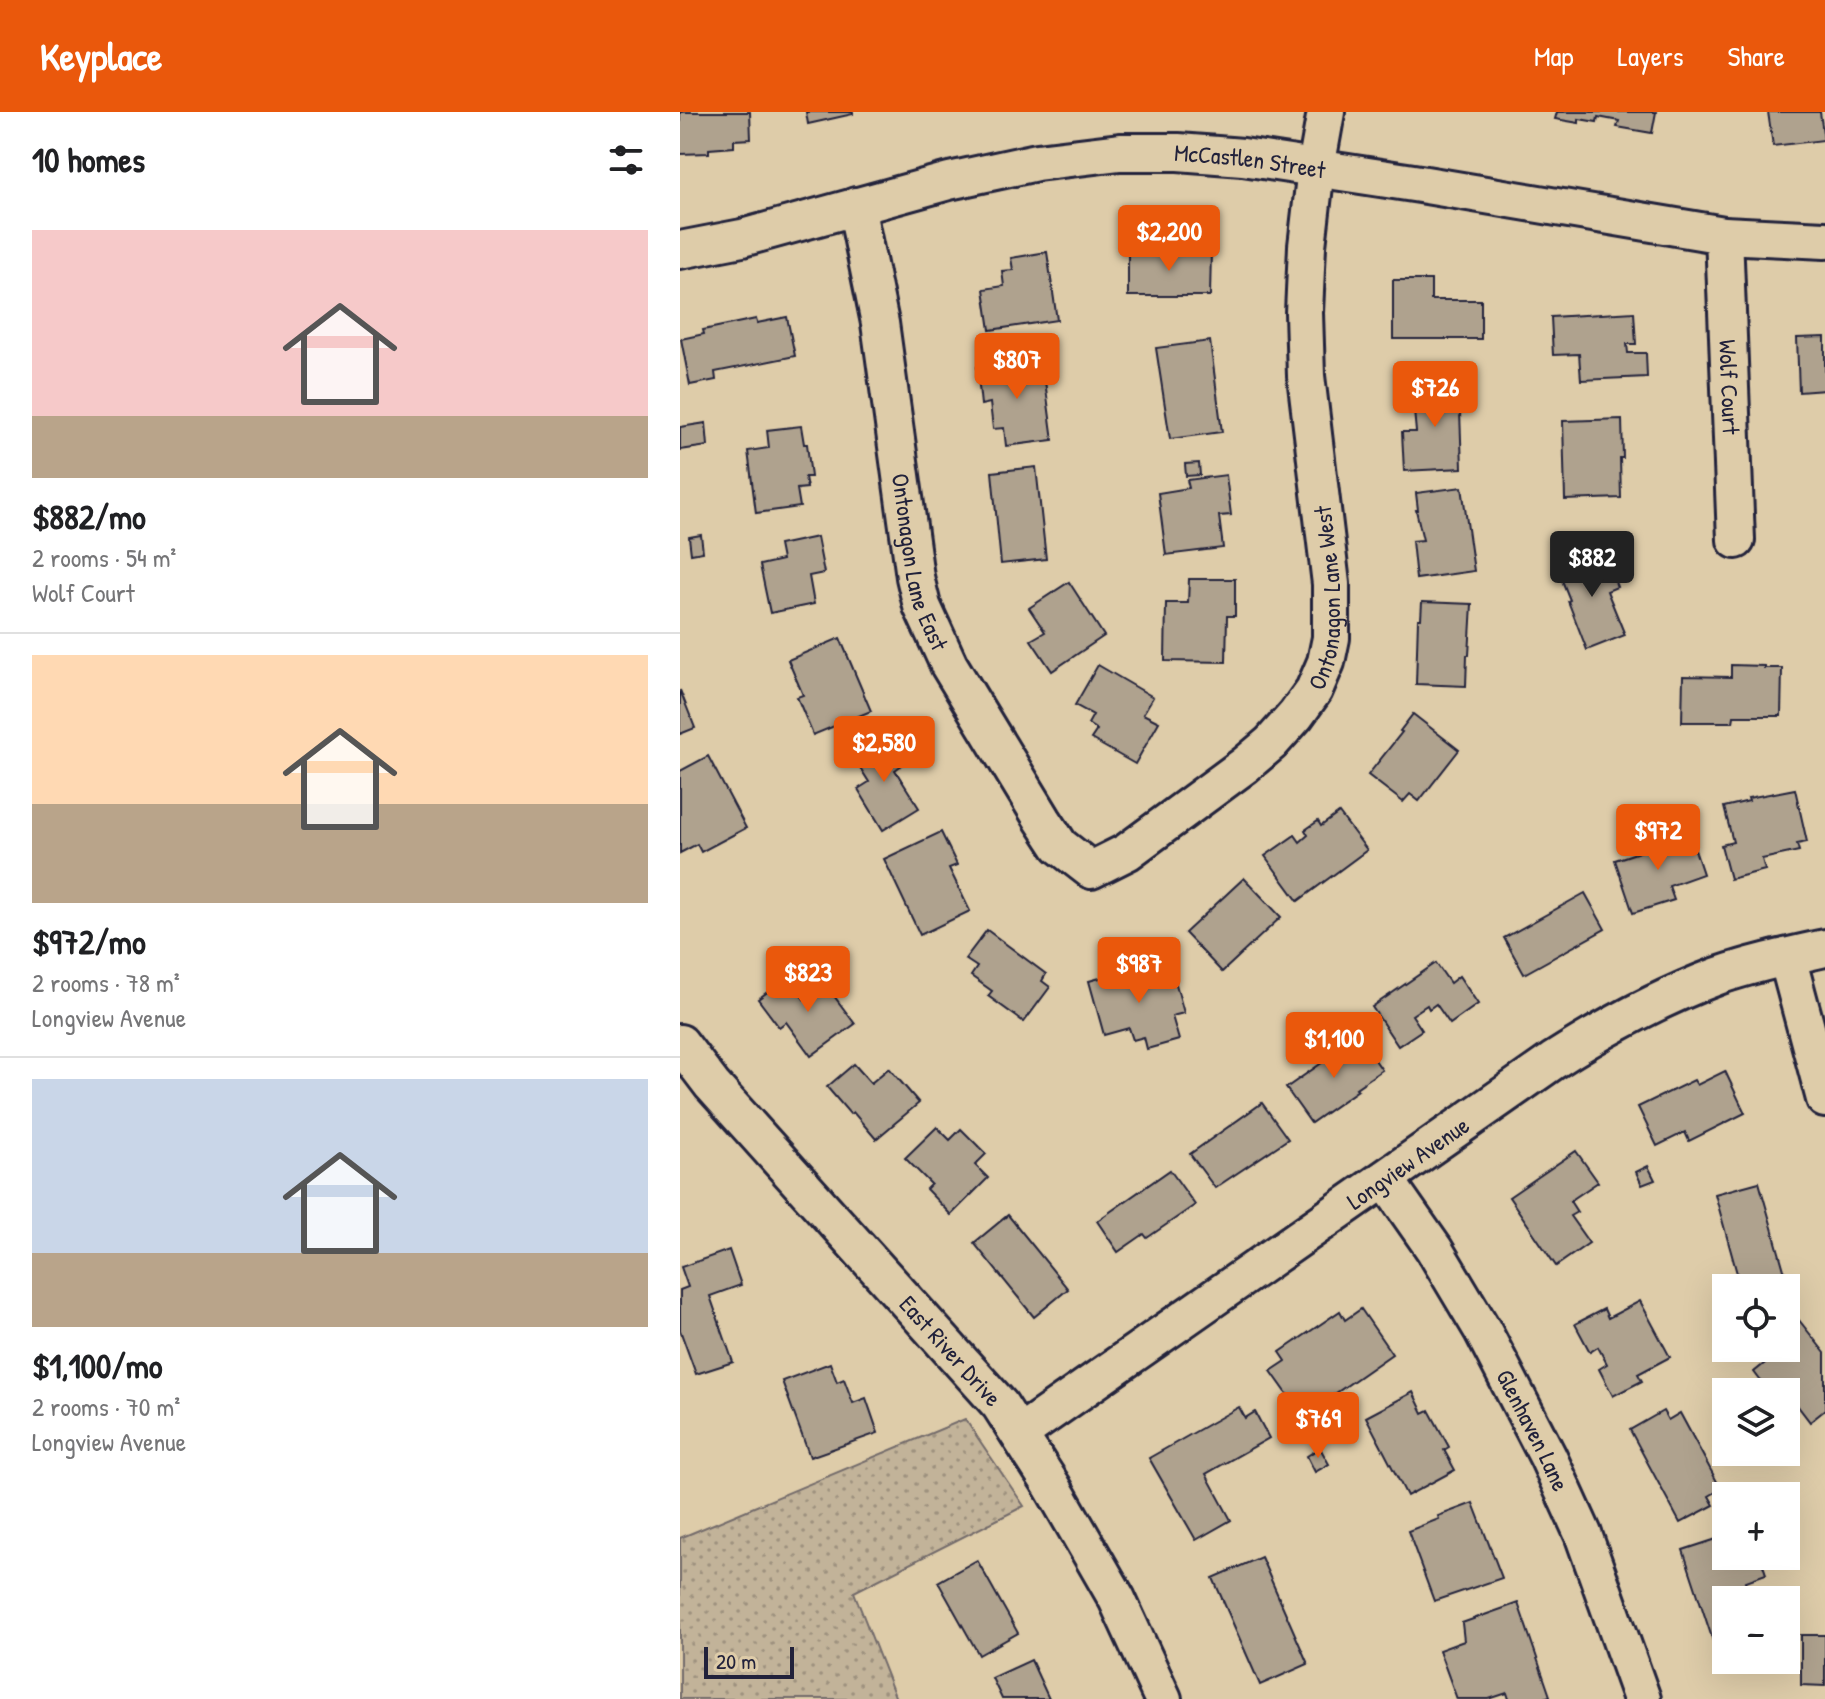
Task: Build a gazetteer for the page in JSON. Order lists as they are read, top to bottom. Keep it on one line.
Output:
{"streets":{"street":["McCastlen Street","Wolf Court","Ontonagon Lane East","Ontonagon Lane West","Longview Avenue","East River Drive","Glenhaven Lane"]},"crossings":[["McCastlen Street","Wolf Court"],["McCastlen Street","Ontonagon Lane East"],["McCastlen Street","Ontonagon Lane West"],["Ontonagon Lane East","Ontonagon Lane West"],["Longview Avenue","East River Drive"],["Longview Avenue","Glenhaven Lane"]],"scale_bar":"20 m","page":{"header":"Keyplace","nav":["Map","Layers","Share"],"heading":"10 homes","price":["$2,200","$807","$726","$882","$2,580","$972","$987","$823","$1,100","$769"],"list":[{"name":"$882/mo","note":"2 rooms · 54 m² · Wolf Court"},{"name":"$972/mo","note":"2 rooms · 78 m² · Longview Avenue"},{"name":"$1,100/mo","note":"2 rooms · 70 m² · Longview Avenue"}],"map_buttons":["+","−"],"scale":"20 m"}}
